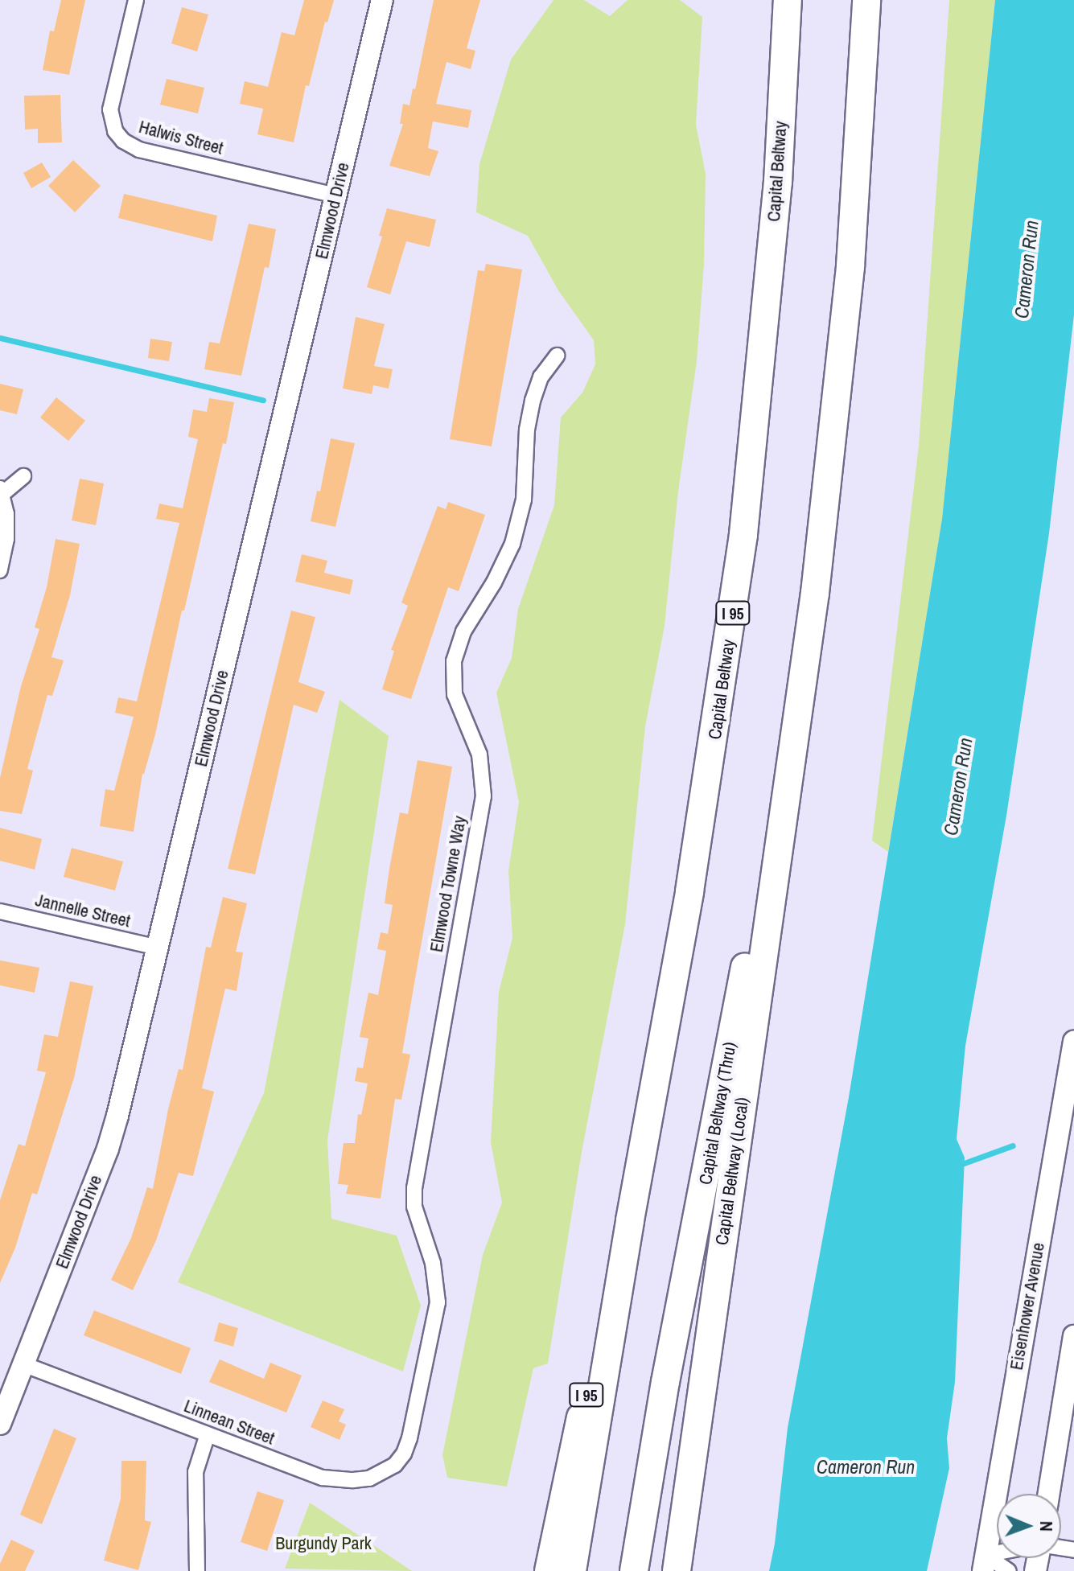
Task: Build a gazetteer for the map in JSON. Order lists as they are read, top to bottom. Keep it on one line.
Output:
{"streets":{"highway":["Capital Beltway","I 95","Capital Beltway (Thru)","Capital Beltway (Local)"],"street":["Halwis Street","Elmwood Drive","Elmwood Towne Way","Jannelle Street","Eisenhower Avenue","Linnean Street"]},"crossings":[["Halwis Street","Elmwood Drive"],["Capital Beltway","I 95"],["Elmwood Drive","Jannelle Street"],["Elmwood Drive","Linnean Street"],["Elmwood Towne Way","Linnean Street"],["Capital Beltway (Thru)","Capital Beltway (Local)"]],"water":["Cameron Run"],"parks":["Burgundy Park"],"north":"right"}
